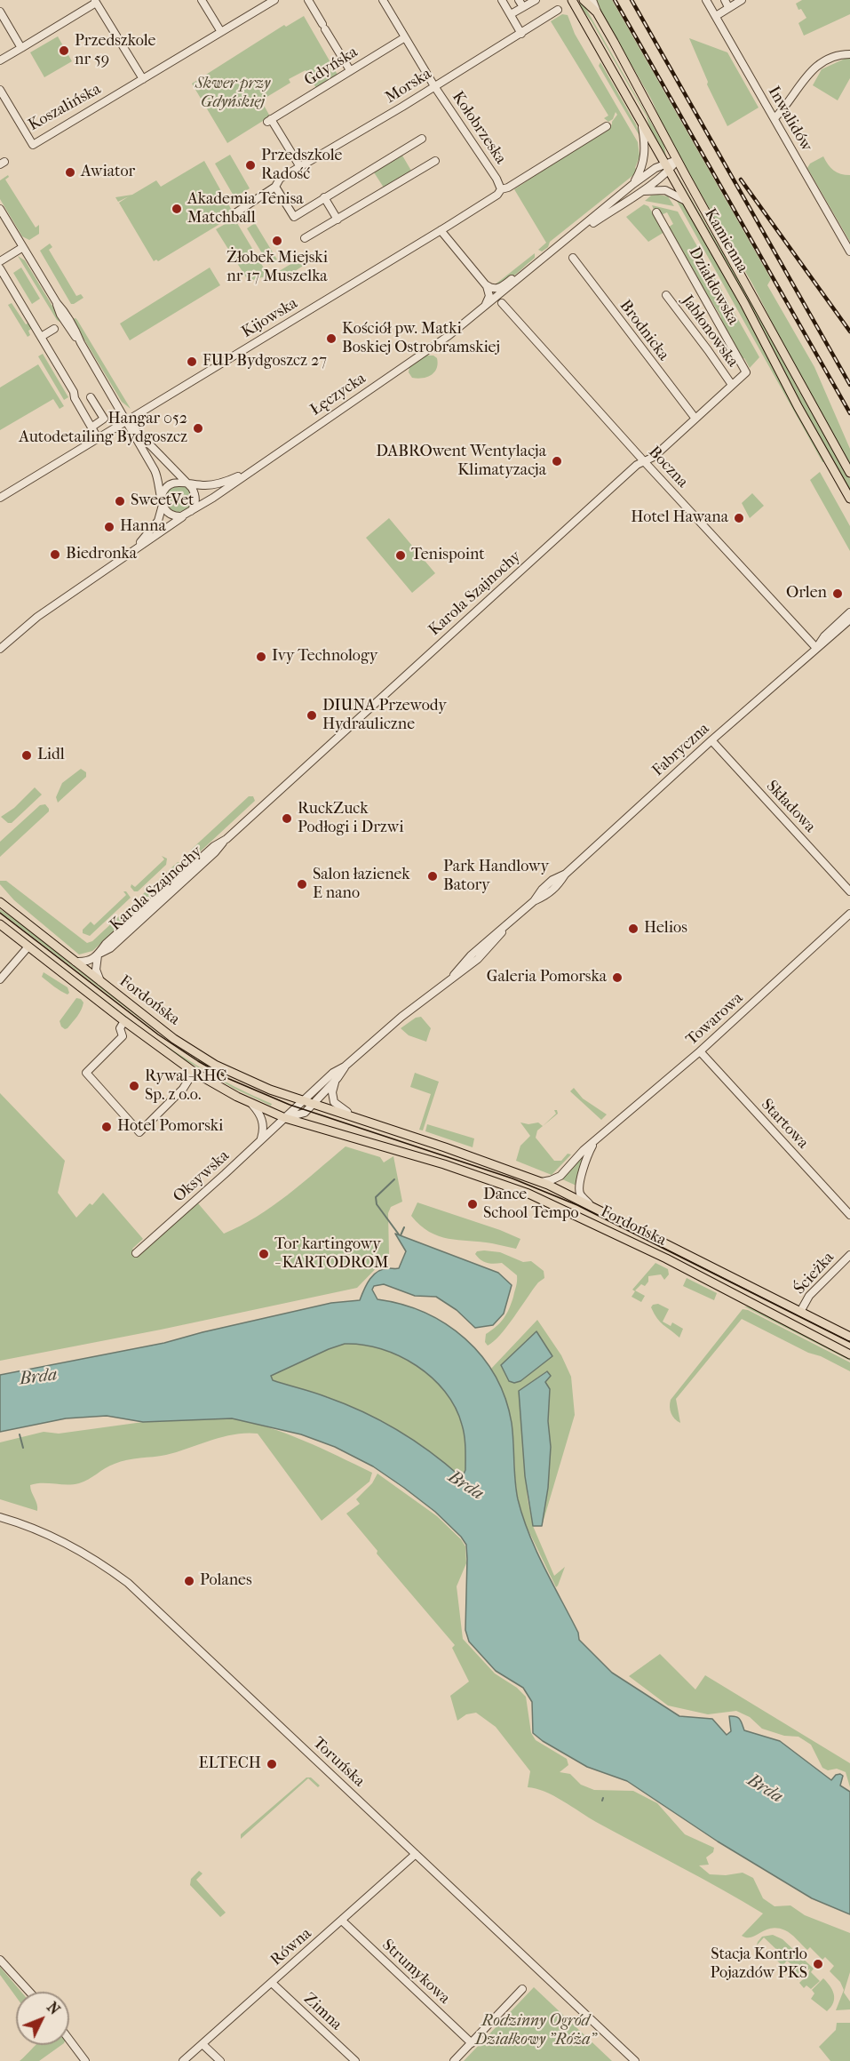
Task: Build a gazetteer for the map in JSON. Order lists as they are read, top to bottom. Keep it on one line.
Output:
{"streets":{"main road":["Kamienna","Fordońska"],"street":["Gdyńska","Morska","Koszalińska","Inwalidów","Kołobrzeska","Działdowska","Kijowska","Brodnicka","Jabłonowska","Łęczycka","Boczna","Karola Szajnochy","Fabryczna","Składowa","Towarowa","Startowa","Oksywska","Ścieżka","Toruńska","Równa","Strumykowa","Zimna"]},"crossings":[["Gdyńska","Morska"],["Gdyńska","Kołobrzeska"],["Morska","Kołobrzeska"],["Kołobrzeska","Kijowska"],["Kamienna","Łęczycka"],["Działdowska","Karola Szajnochy"],["Brodnicka","Karola Szajnochy"],["Jabłonowska","Karola Szajnochy"],["Boczna","Karola Szajnochy"],["Boczna","Fabryczna"],["Karola Szajnochy","Fordońska"],["Fabryczna","Składowa"],["Fabryczna","Fordońska"],["Fabryczna","Oksywska"],["Fordońska","Towarowa"],["Fordońska","Oksywska"],["Fordońska","Ścieżka"],["Towarowa","Startowa"],["Toruńska","Równa"],["Równa","Strumykowa"],["Równa","Zimna"]],"water":["Brda"],"parks":["Skwer przy Gdyńskiej","Rodzinny Ogród Działkowy \"Róża\""],"places":["Przedszkole nr 59","Przedszkole Radość","Awiator","Akademia Tenisa Matchball","Żłobek Miejski nr 17 Muszelka","Kościół pw. Matki Boskiej Ostrobramskiej","FUP Bydgoszcz 27","Hangar 052 Autodetailing Bydgoszcz","DABROwent Wentylacja Klimatyzacja","SweetVet","Hotel Hawana","Hanna","Biedronka","Tenispoint","Orlen","Ivy Technology","DIUNA Przewody Hydrauliczne","Lidl","RuckZuck Podłogi i Drzwi","Park Handlowy Batory","Salon łazienek E nano","Helios","Galeria Pomorska","Rywal-RHC Sp. z o.o.","Hotel Pomorski","Dance School Tempo","Tor kartingowy - KARTODROM","Polanes","ELTECH","Stacja Kontrlo Pojazdów PKS"],"north":"top right"}
